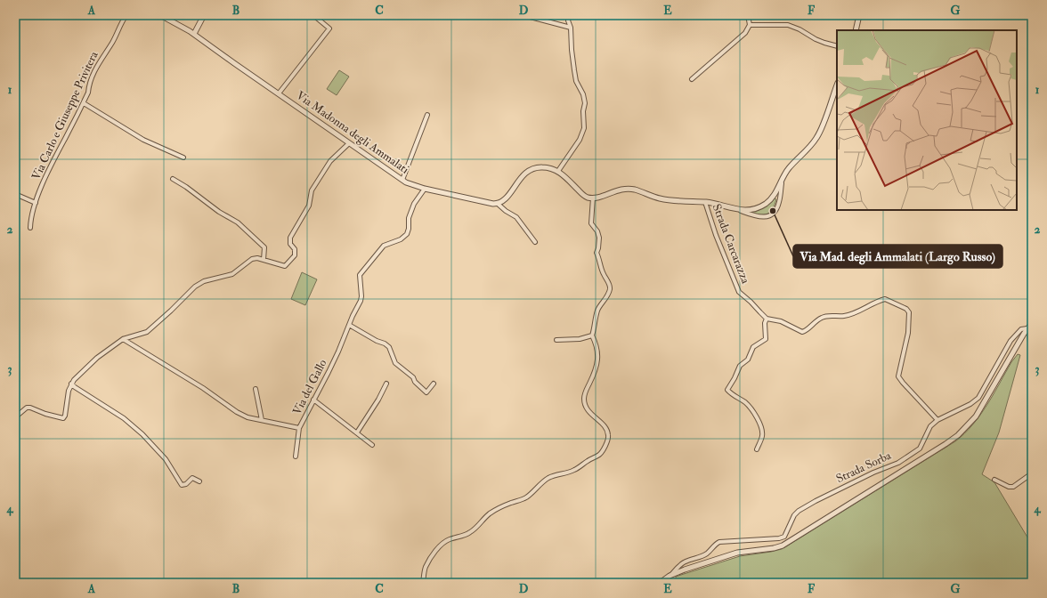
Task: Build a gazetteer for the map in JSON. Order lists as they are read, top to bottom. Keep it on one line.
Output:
{"streets":{"street":["Via Carlo e Giuseppe Privitera","Via Madonna degli Ammalati","Strada Carcarazza","Via del Gallo","Strada Sorba"]},"crossings":[["Via Madonna degli Ammalati","Via del Gallo"]],"places":["Via Mad. degli Ammalati (Largo Russo)"],"grid":{"columns":["A","B","C","D","E","F","G"],"rows":["1","2","3","4"]}}
